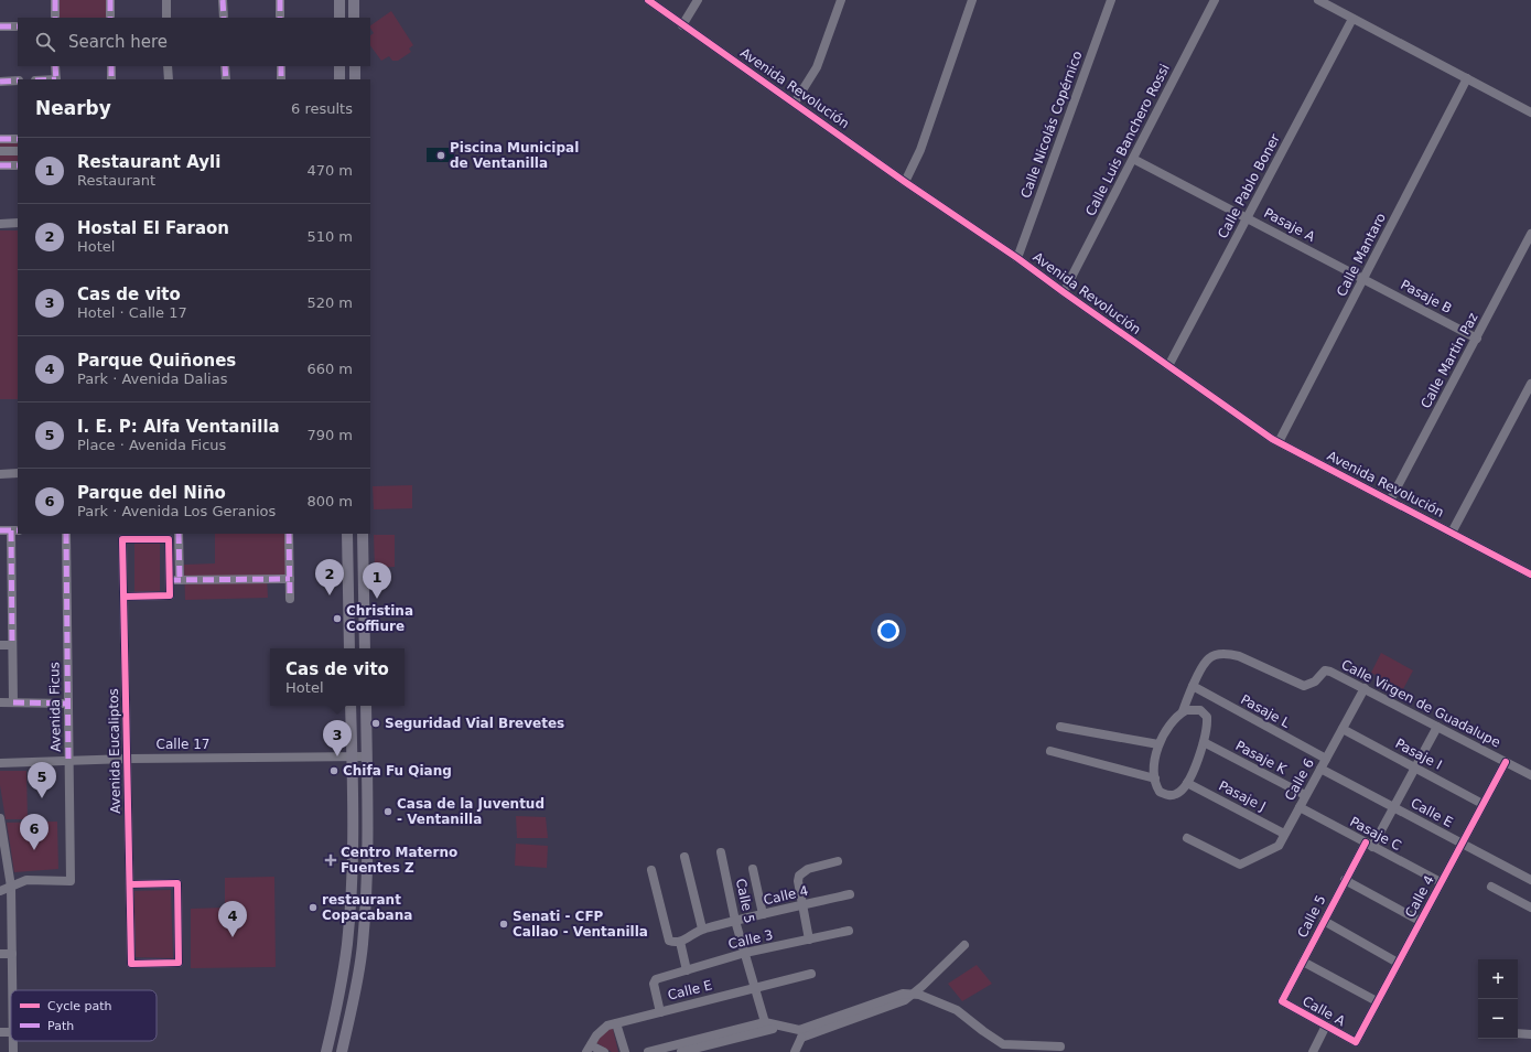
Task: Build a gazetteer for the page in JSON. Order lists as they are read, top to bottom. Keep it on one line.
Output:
{"streets":{"street":["Avenida Revolución","Calle Nicolás Copérnico","Calle Luis Banchero Rossi","Calle Pablo Boner","Pasaje A","Calle Mantaro","Pasaje B","Calle Martin Paz","Calle Virgen de Guadalupe","Avenida Ficus","Pasaje L","Calle 17","Avenida Eucaliptos","Pasaje I","Pasaje K","Calle 6","Pasaje J","Calle E","Pasaje C","Calle 4","Calle 5","Calle 3","Calle A"]},"crossings":[["Avenida Revolución","Calle Nicolás Copérnico"],["Avenida Revolución","Calle Luis Banchero Rossi"],["Avenida Revolución","Calle Pablo Boner"],["Avenida Revolución","Calle Mantaro"],["Avenida Revolución","Calle Martin Paz"],["Calle Luis Banchero Rossi","Pasaje A"],["Calle Pablo Boner","Pasaje A"],["Pasaje A","Calle Mantaro"],["Pasaje A","Pasaje B"],["Calle Mantaro","Pasaje B"],["Pasaje B","Calle Martin Paz"],["Calle Virgen de Guadalupe","Pasaje L"],["Calle Virgen de Guadalupe","Calle 6"],["Calle Virgen de Guadalupe","Calle 4"],["Calle Virgen de Guadalupe","Calle 5"],["Avenida Ficus","Calle 17"],["Pasaje L","Calle 6"],["Calle 17","Avenida Eucaliptos"],["Pasaje I","Calle 6"],["Pasaje I","Calle 4"],["Pasaje I","Calle 5"],["Pasaje K","Calle 6"],["Calle 6","Pasaje J"],["Calle 6","Calle E"],["Calle 6","Pasaje C"],["Calle E","Calle 4"],["Calle E","Calle 5"],["Calle E","Calle 3"],["Pasaje C","Calle 4"],["Pasaje C","Calle 5"],["Calle 4","Calle 5"],["Calle 4","Calle A"],["Calle 5","Calle 3"],["Calle 5","Calle A"]],"places":{"other":["Piscina Municipal de Ventanilla","Christina Coffiure","Seguridad Vial Brevetes","Chifa Fu Qiang","Casa de la Juventud - Ventanilla","restaurant Copacabana","Senati - CFP Callao - Ventanilla"],"health":["Centro Materno Fuentes Z"]},"legend":["Cycle path","Path"],"page":{"search":"Search here","heading":["Nearby","6 results"],"list":[{"mark":"1","name":"Restaurant Ayli","note":"Restaurant","value":"470 m"},{"mark":"2","name":"Hostal El Faraon","note":"Hotel","value":"510 m"},{"mark":"3","name":"Cas de vito","note":"Hotel · Calle 17","value":"520 m"},{"mark":"4","name":"Parque Quiñones","note":"Park · Avenida Dalias","value":"660 m"},{"mark":"5","name":"I. E. P: Alfa Ventanilla","note":"Place · Avenida Ficus","value":"790 m"},{"mark":"6","name":"Parque del Niño","note":"Park · Avenida Los Geranios","value":"800 m"}],"pins":["2","1","3","5","6","4"],"popup":["Cas de vito","Hotel"],"map_buttons":["+","−"]}}
